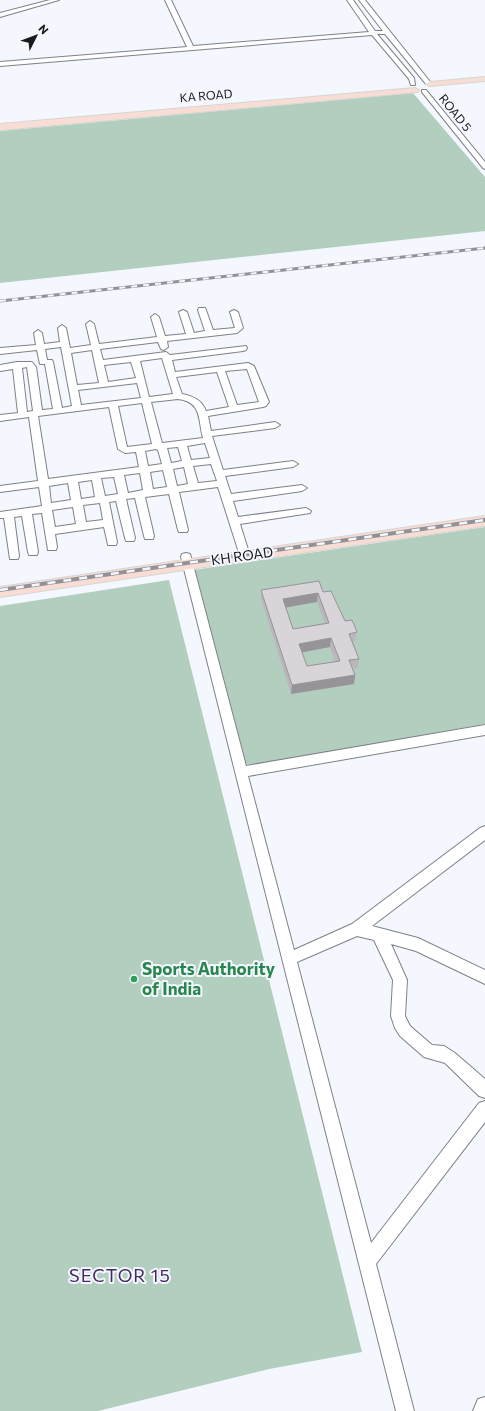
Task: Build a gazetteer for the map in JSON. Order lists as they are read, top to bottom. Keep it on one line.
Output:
{"streets":{"main road":["KA ROAD","KH ROAD"],"street":["ROAD 5"]},"crossings":[["KA ROAD","ROAD 5"]],"districts":["SECTOR 15"],"places":["Sports Authority of India"],"north":"top right"}
